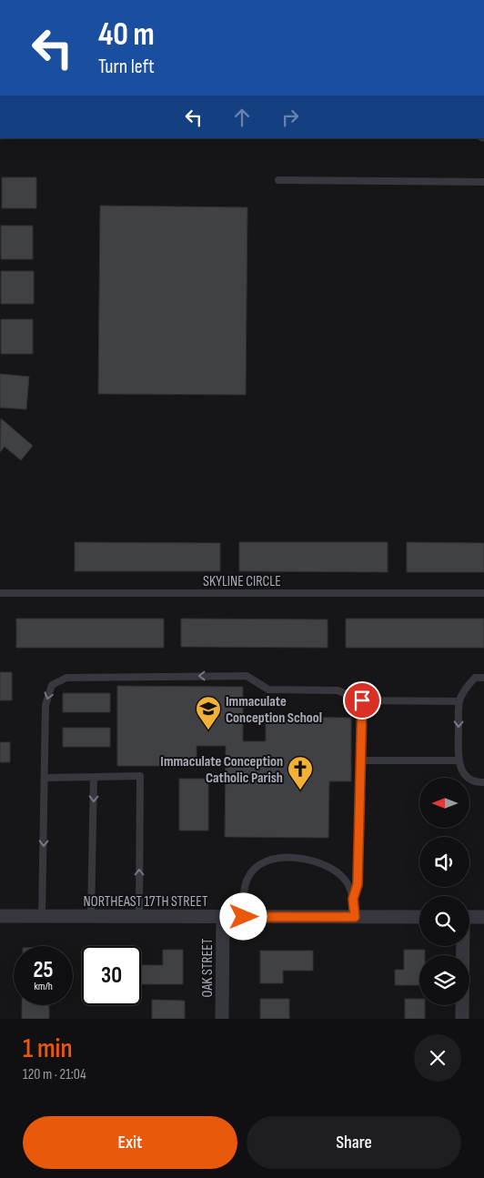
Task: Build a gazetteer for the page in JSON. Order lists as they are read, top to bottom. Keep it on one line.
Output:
{"streets":{"street":["NORTHEAST 17TH STREET","OAK STREET"],"lane":["SKYLINE CIRCLE"]},"crossings":[["NORTHEAST 17TH STREET","OAK STREET"]],"places":{"school or university":["Immaculate Conception School"],"church":["Immaculate Conception Catholic Parish"]},"north":"left","page":{"turn":["40 m","Turn left"],"speed":"25 km/h","limit":"30","heading":["1 min","120 m · 21:04"],"buttons":["Exit","Share"]}}
